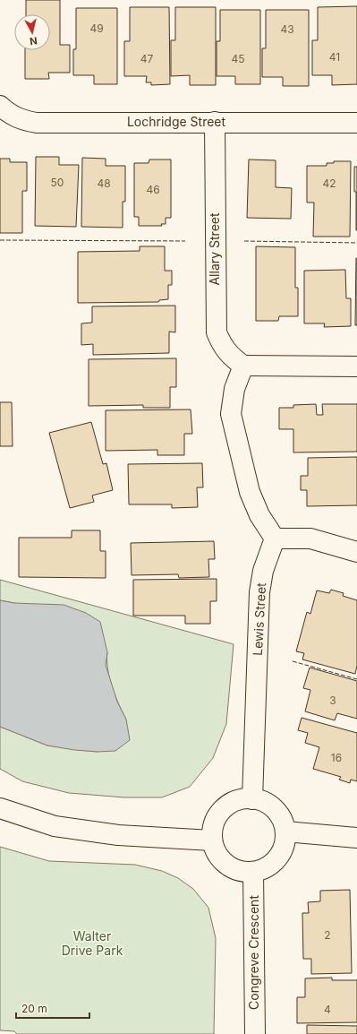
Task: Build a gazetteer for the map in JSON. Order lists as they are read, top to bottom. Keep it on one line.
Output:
{"streets":{"street":["Lochridge Street","Allary Street","Lewis Street","Congreve Crescent"]},"crossings":[["Lochridge Street","Allary Street"],["Lewis Street","Congreve Crescent"]],"parks":["Walter Drive Park"],"house_numbers":["49","43","41","47","45","50","48","42","46","3","16","2","4"],"scale_bar":"20 m","north":"bottom"}
